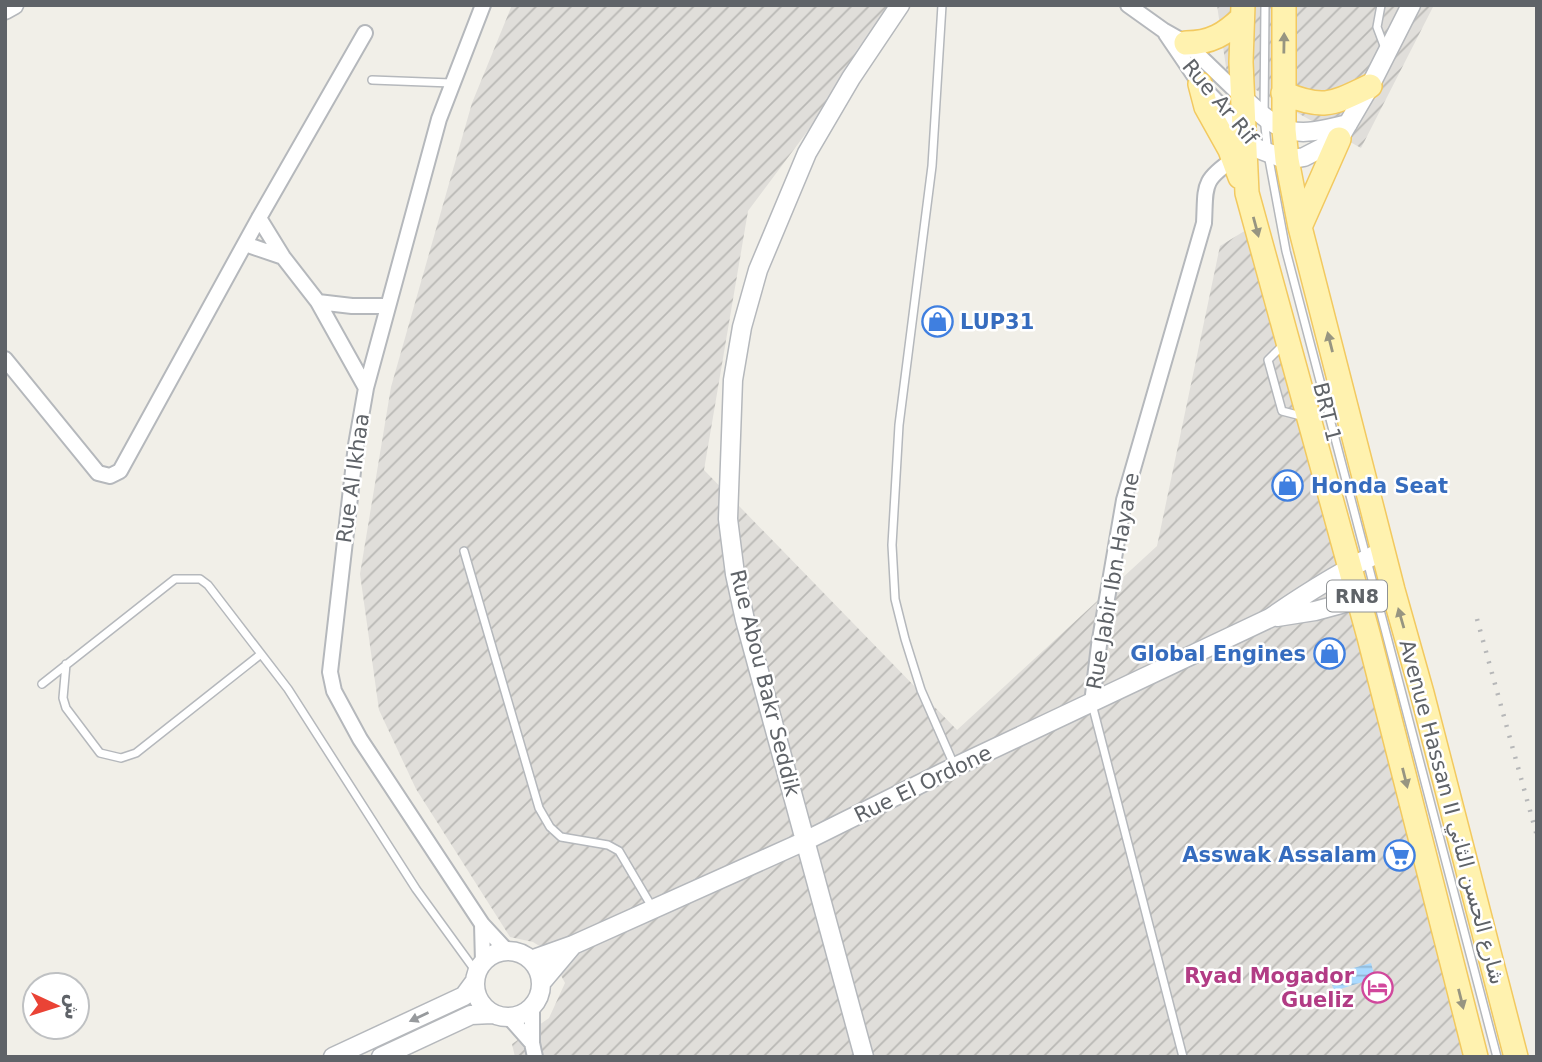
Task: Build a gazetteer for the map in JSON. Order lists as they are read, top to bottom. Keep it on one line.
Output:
{"streets":{"main road":["RN8","Avenue Hassan II شارع الحسن الثاني"],"street":["Rue Ar Rif","Rue Al Ikhaa","Rue Jabir Ibn Hayane","Rue Abou Bakr Seddik","Rue El Ordone"],"lane":["BRT 1"]},"crossings":[["Rue Ar Rif","BRT 1"],["Rue Ar Rif","RN8"],["Rue Ar Rif","Avenue Hassan II شارع الحسن الثاني"],["BRT 1","RN8"],["BRT 1","Rue El Ordone"],["BRT 1","Avenue Hassan II شارع الحسن الثاني"],["Rue Al Ikhaa","Rue El Ordone"],["Rue Jabir Ibn Hayane","Rue El Ordone"],["RN8","Avenue Hassan II شارع الحسن الثاني"],["Rue Abou Bakr Seddik","Rue El Ordone"],["Rue El Ordone","Avenue Hassan II شارع الحسن الثاني"]],"places":{"shop":["LUP31","Honda Seat","Global Engines"],"supermarket":["Asswak Assalam"],"hotel":["Ryad Mogador Gueliz"]},"north":"right"}
